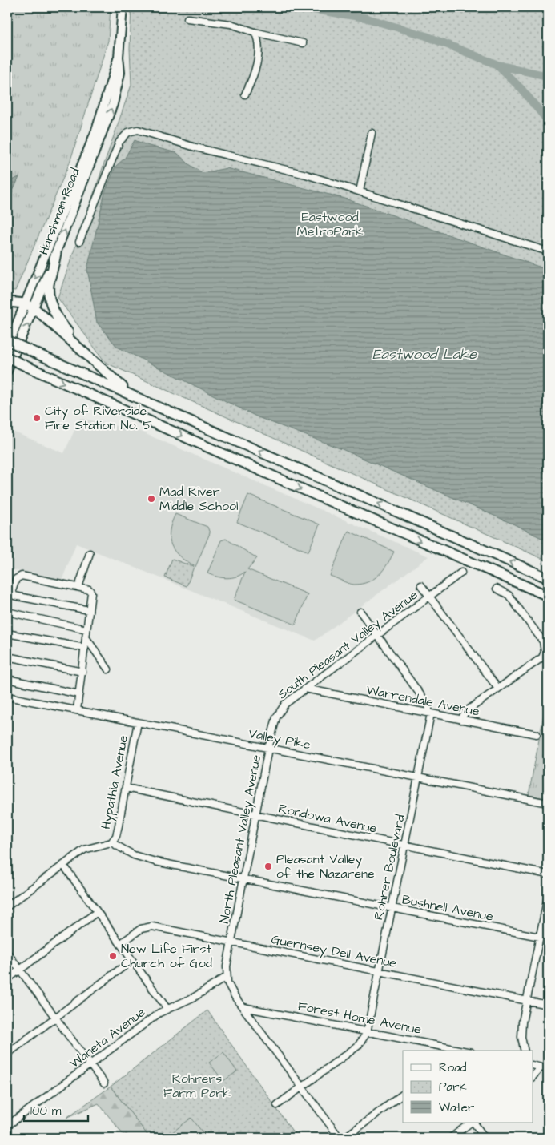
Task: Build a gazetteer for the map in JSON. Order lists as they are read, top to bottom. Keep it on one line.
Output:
{"streets":{"main road":["Harshman Road"],"street":["South Pleasant Valley Avenue","Warrendale Avenue","Valley Pike","Hypathia Avenue","Rondowa Avenue","North Pleasant Valley Avenue","Rohrer Boulevard","Bushnell Avenue","Guernsey Dell Avenue","Forest Home Avenue","Waneta Avenue"]},"crossings":[["South Pleasant Valley Avenue","Warrendale Avenue"],["South Pleasant Valley Avenue","Valley Pike"],["South Pleasant Valley Avenue","North Pleasant Valley Avenue"],["Warrendale Avenue","Rohrer Boulevard"],["Valley Pike","Hypathia Avenue"],["Valley Pike","North Pleasant Valley Avenue"],["Valley Pike","Rohrer Boulevard"],["Hypathia Avenue","Rondowa Avenue"],["Hypathia Avenue","Bushnell Avenue"],["Rondowa Avenue","North Pleasant Valley Avenue"],["Rondowa Avenue","Rohrer Boulevard"],["North Pleasant Valley Avenue","Bushnell Avenue"],["North Pleasant Valley Avenue","Guernsey Dell Avenue"],["North Pleasant Valley Avenue","Waneta Avenue"],["Rohrer Boulevard","Bushnell Avenue"],["Rohrer Boulevard","Guernsey Dell Avenue"],["Rohrer Boulevard","Forest Home Avenue"]],"water":["Eastwood Lake"],"parks":["Eastwood MetroPark","Rohrers Farm Park"],"places":["City of Riverside Fire Station No. 5","Mad River Middle School","Pleasant Valley of the Nazarene","New Life First Church of God"],"legend":["Road","Park","Water"],"scale_bar":"100 m"}
